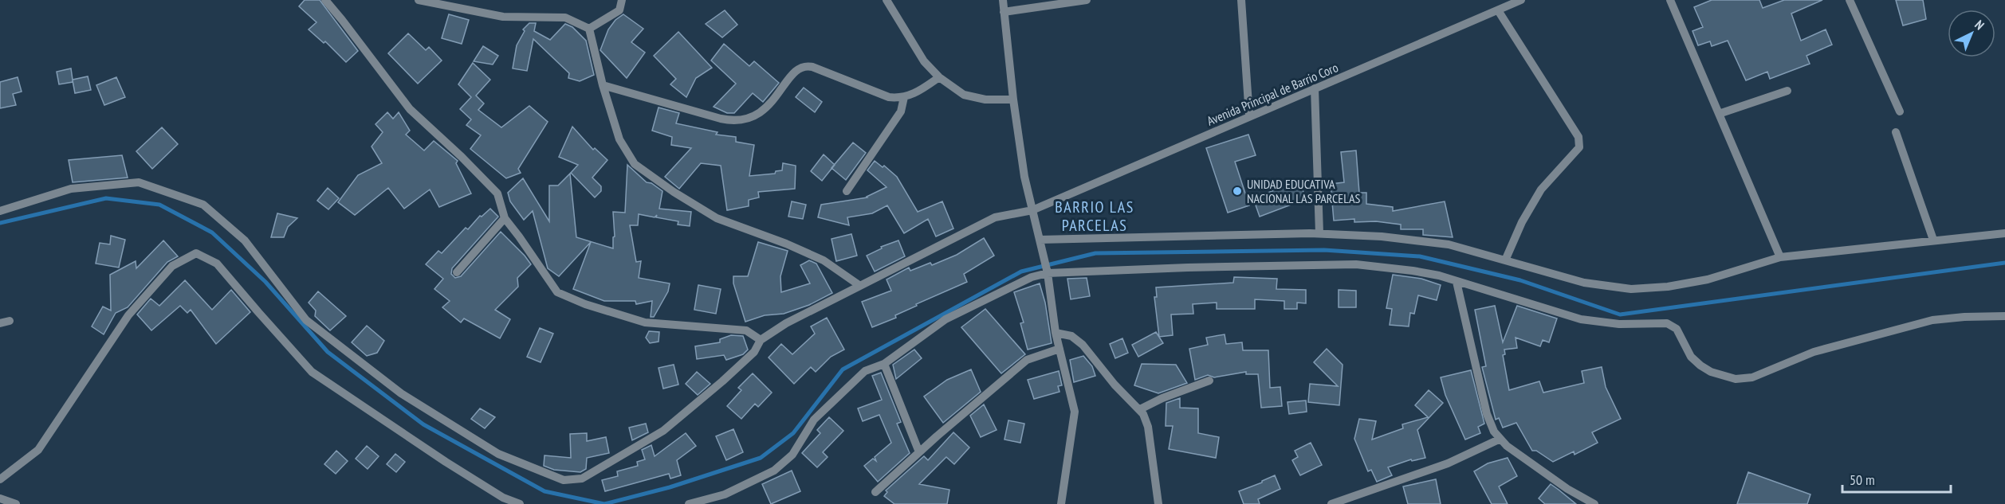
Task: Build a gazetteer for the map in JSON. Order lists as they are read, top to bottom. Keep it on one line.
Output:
{"streets":{"street":["Avenida Principal de Barrio Coro"]},"districts":["BARRIO LAS PARCELAS"],"places":["UNIDAD EDUCATIVA NACIONAL LAS PARCELAS"],"scale_bar":"50 m","north":"top right"}
